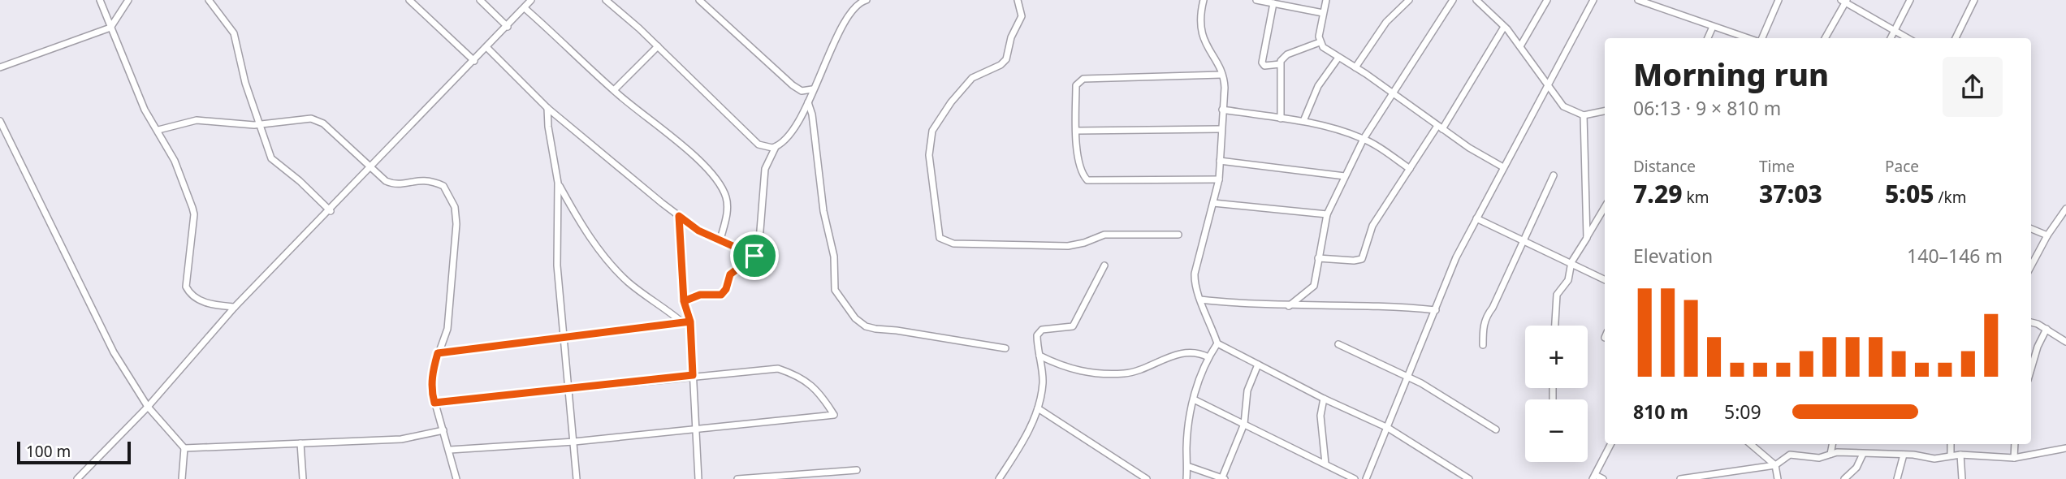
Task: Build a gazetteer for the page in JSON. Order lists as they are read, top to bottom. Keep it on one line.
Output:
{"scale_bar":"100 m","page":{"heading":["Morning run","06:13 · 9 × 810 m"],"stats":[["Distance","7.29 km"],["Time","37:03"],["Pace","5:05 /km"]],"chart":["Elevation","140–146 m"],"map_buttons":["+","−"],"list":[{"name":"810 m","note":"5:09"}],"scale":"100 m"}}
